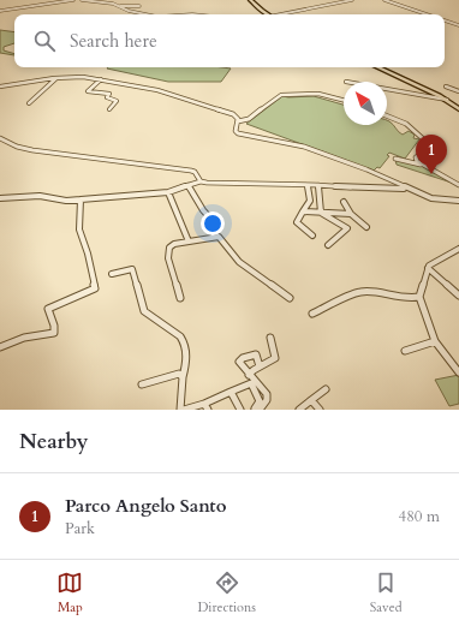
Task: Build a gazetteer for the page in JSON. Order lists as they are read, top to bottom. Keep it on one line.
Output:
{"north":"top left","page":{"search":"Search here","pins":"1","heading":"Nearby","list":[{"mark":"1","name":"Parco Angelo Santo","note":"Park","value":"480 m"}],"nav":["Map","Directions","Saved"]}}
